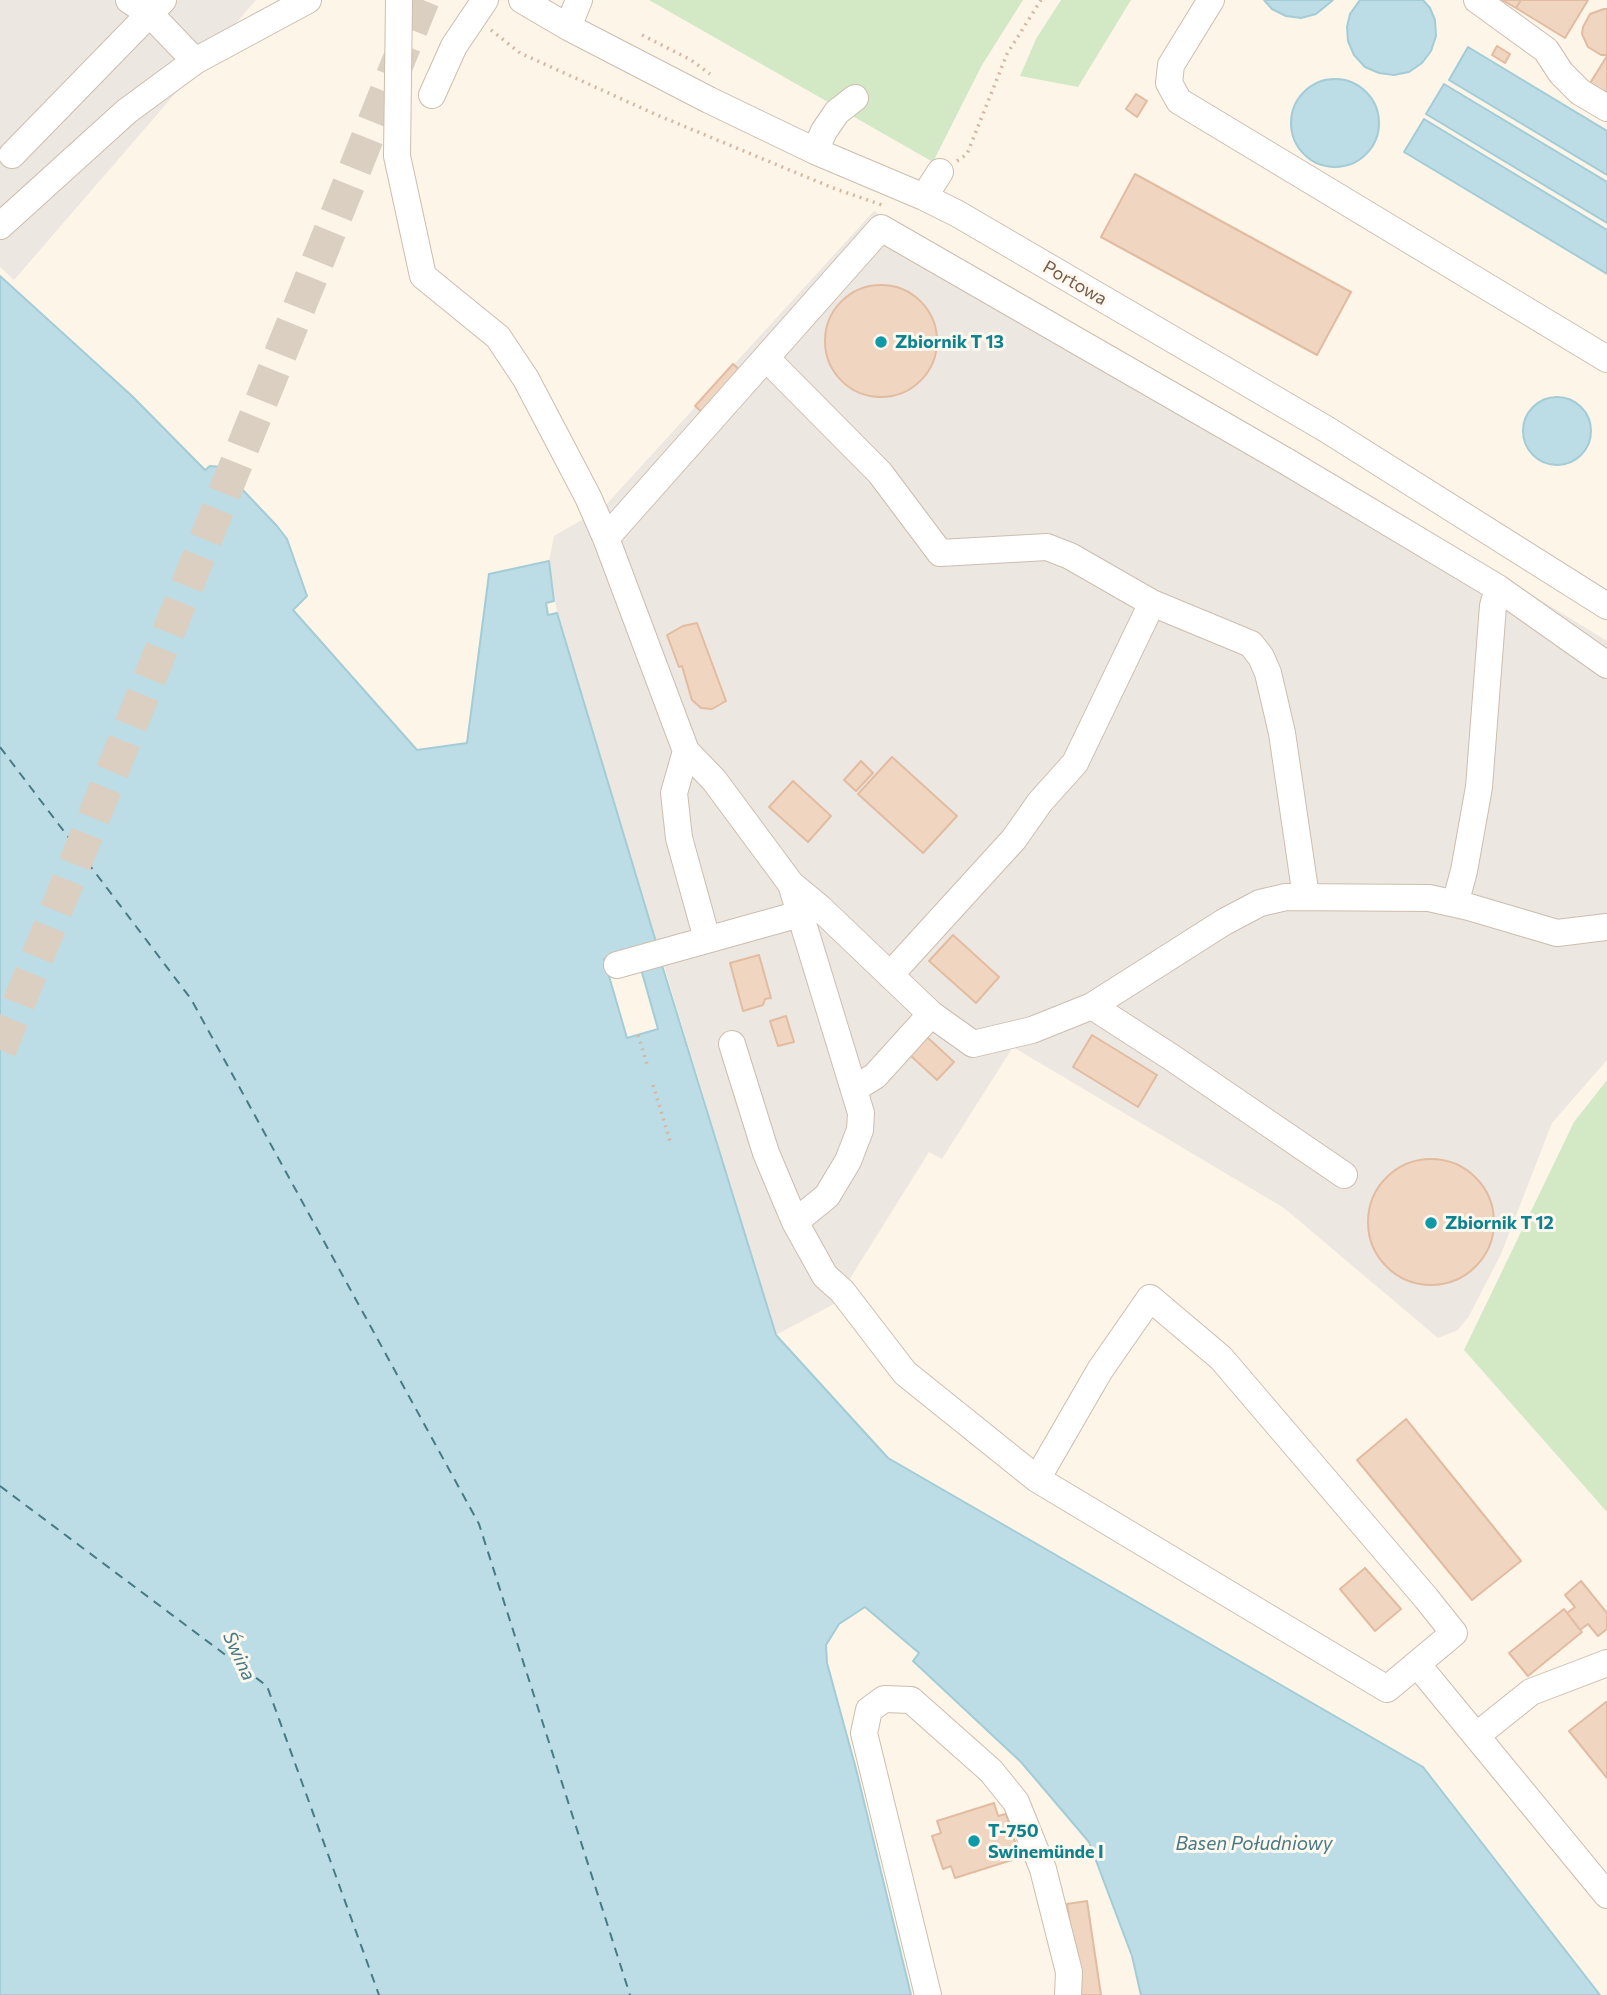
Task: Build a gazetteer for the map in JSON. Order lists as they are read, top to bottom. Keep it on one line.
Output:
{"streets":{"street":["Portowa"]},"water":["Świna","Basen Południowy"],"places":["Zbiornik T 13","Zbiornik T 12","T-750 Swinemünde I"]}
